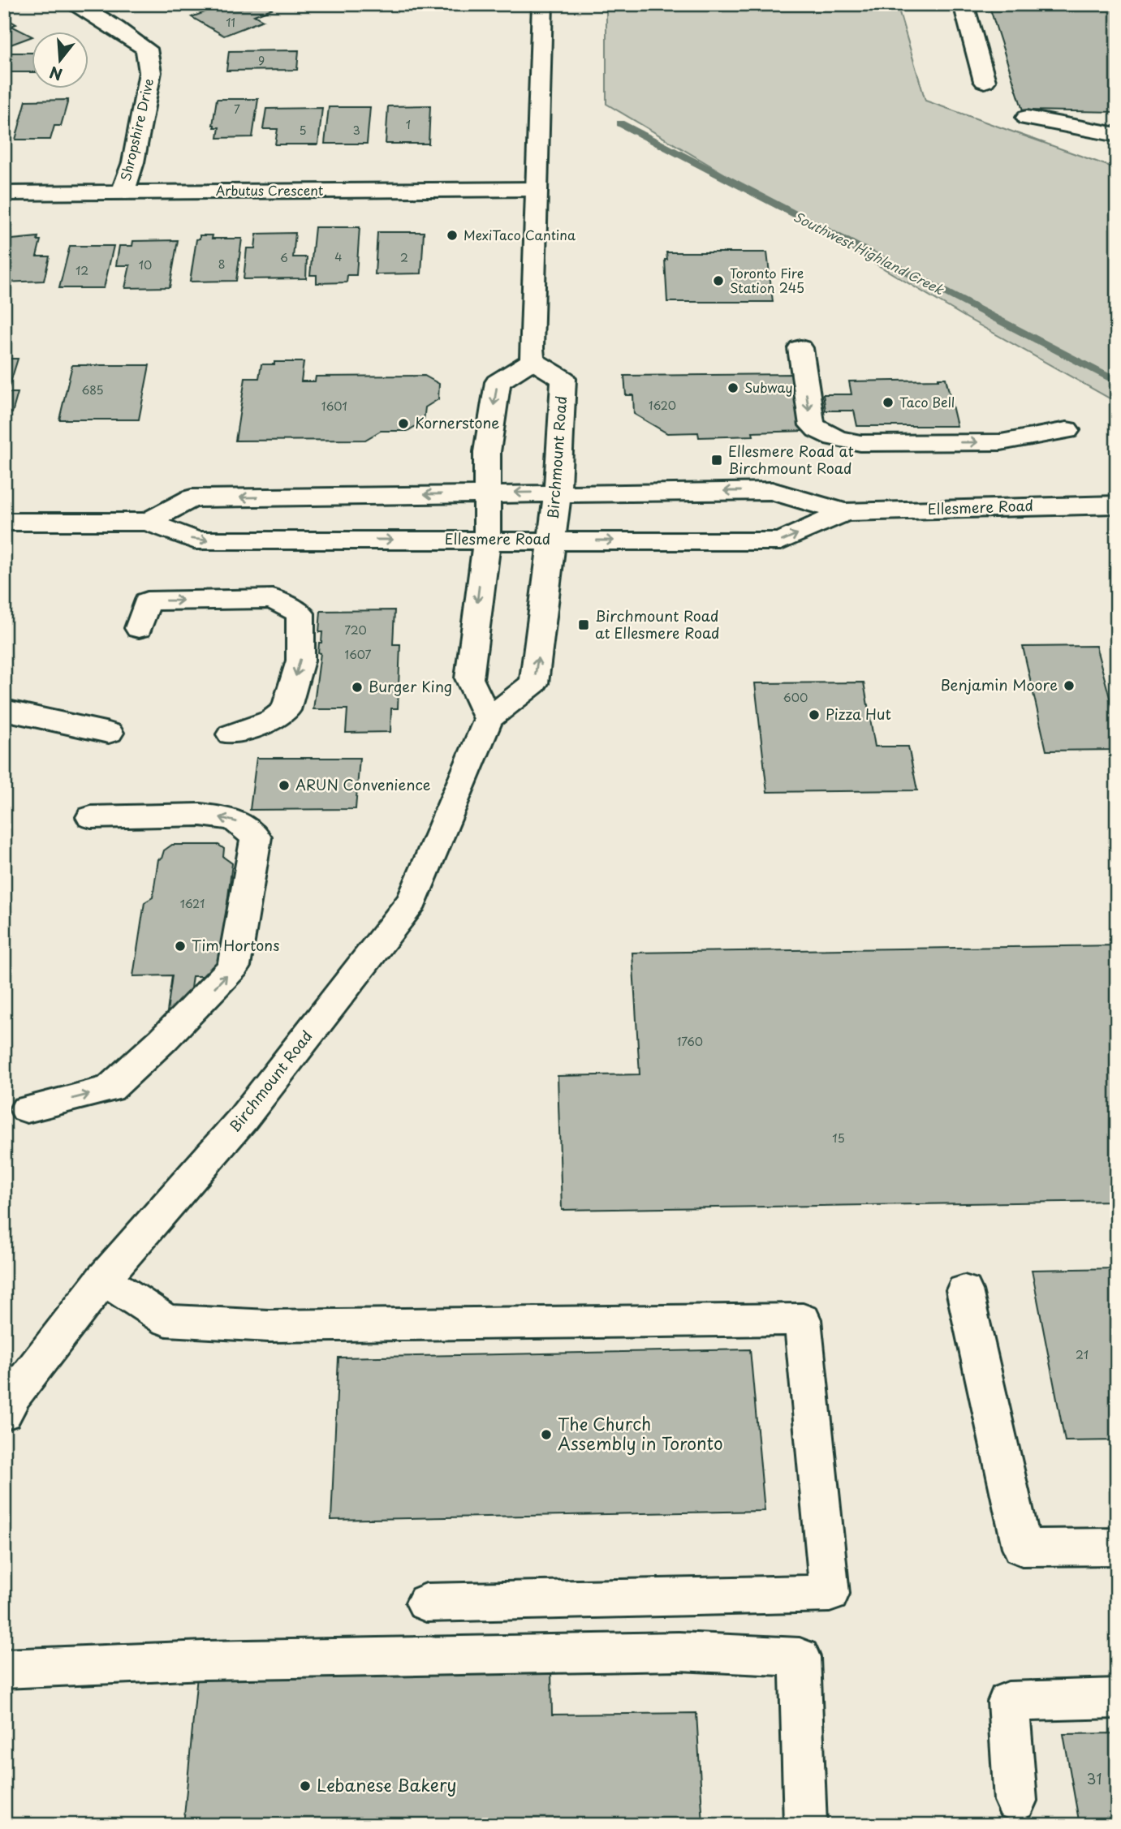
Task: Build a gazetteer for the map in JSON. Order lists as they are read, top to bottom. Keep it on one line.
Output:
{"streets":{"main road":["Shropshire Drive","Arbutus Crescent","Birchmount Road","Ellesmere Road"]},"crossings":[["Shropshire Drive","Arbutus Crescent"],["Birchmount Road","Ellesmere Road"]],"water":["Southwest Highland Creek"],"places":{"other":["MexiTaco Cantina","Toronto Fire Station 245","Subway","Taco Bell","Kornerstone","Benjamin Moore","Burger King","Pizza Hut","ARUN Convenience","Tim Hortons","The Church Assembly in Toronto","Lebanese Bakery"],"transit":["Ellesmere Road at Birchmount Road","Birchmount Road at Ellesmere Road"]},"house_numbers":["11","9","7","1","5","3","4","6","2","8","10","12","685","1620","1601","720","1607","600","1621","1760","15","21","31"],"north":"bottom"}
